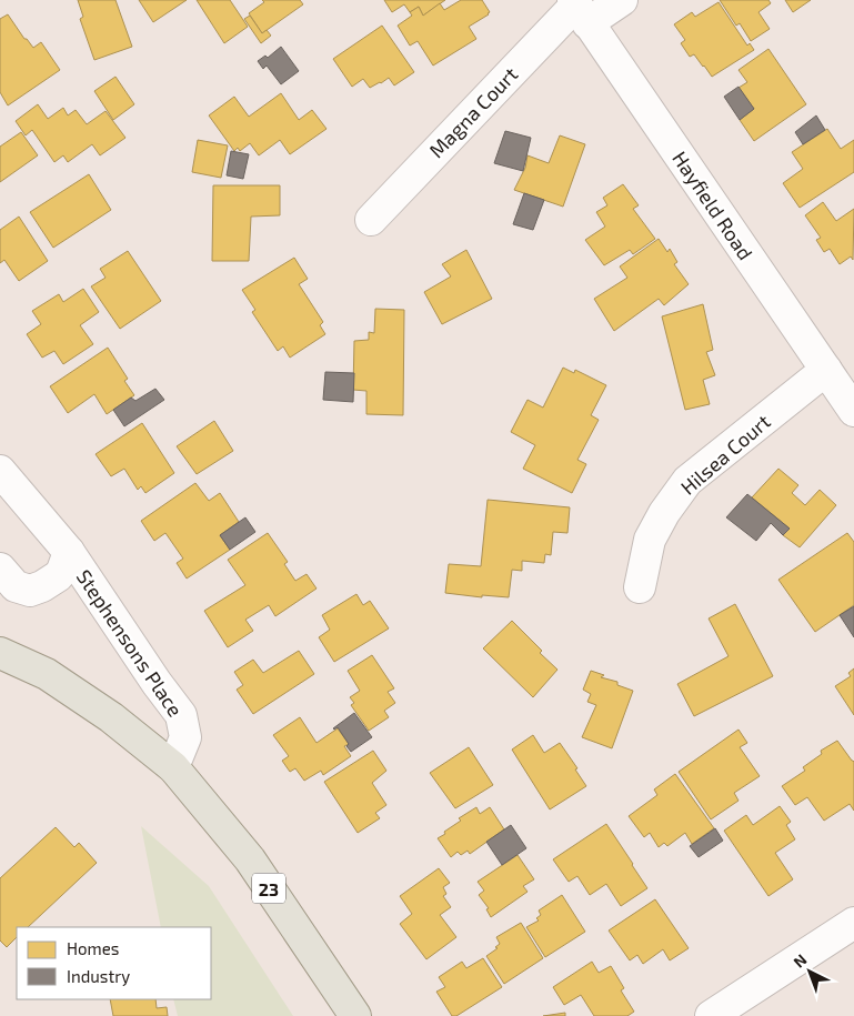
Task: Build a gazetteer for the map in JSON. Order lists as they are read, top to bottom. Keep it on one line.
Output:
{"streets":{"main road":["23"],"street":["Magna Court","Hayfield Road","Hilsea Court","Stephensons Place"]},"crossings":[["Magna Court","Hayfield Road"],["Hayfield Road","Hilsea Court"],["Stephensons Place","23"]],"legend":["Homes","Industry"],"north":"top left"}
